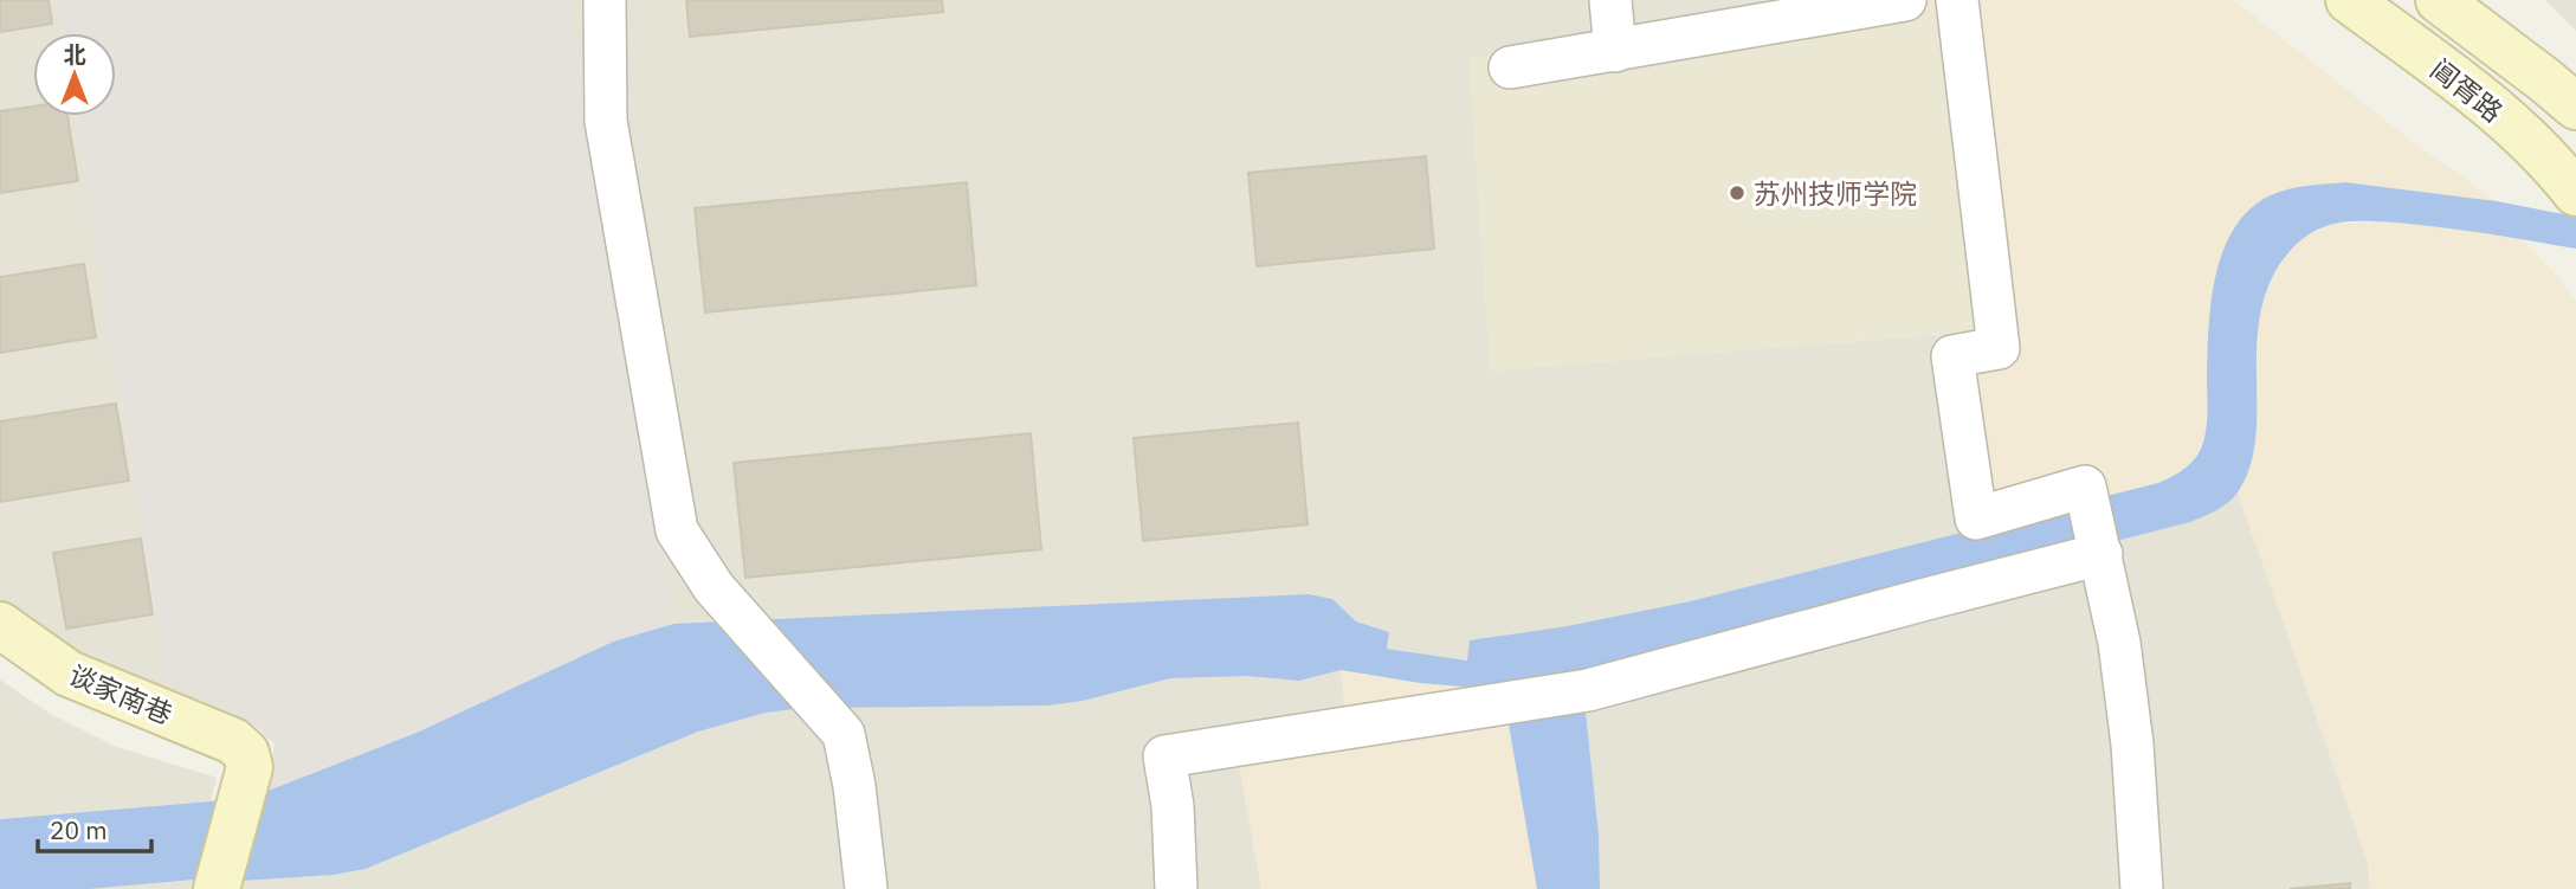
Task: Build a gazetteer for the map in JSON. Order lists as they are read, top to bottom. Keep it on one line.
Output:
{"streets":{"main road":["阊胥路","谈家南巷"]},"places":["苏州技师学院"],"scale_bar":"20 m","north":"top"}
